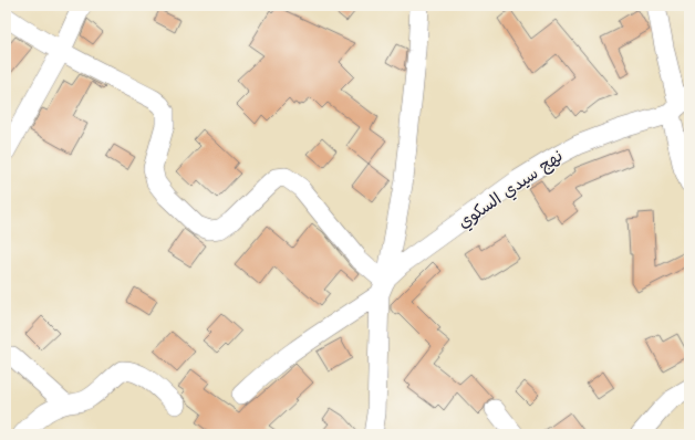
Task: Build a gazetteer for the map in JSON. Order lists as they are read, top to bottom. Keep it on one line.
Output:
{"streets":{"street":["نهج سيدي السكوي"]}}
